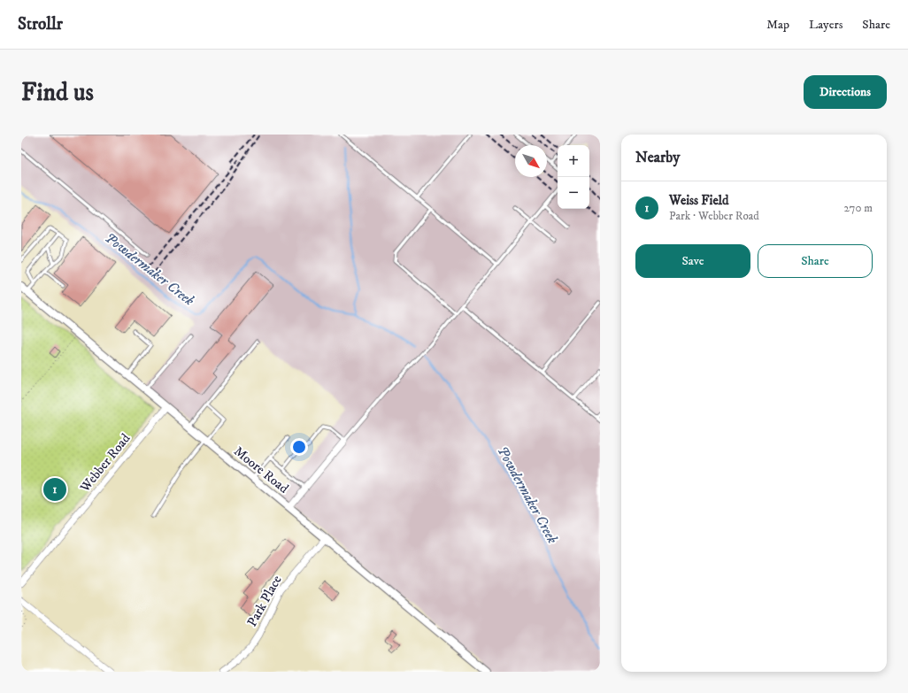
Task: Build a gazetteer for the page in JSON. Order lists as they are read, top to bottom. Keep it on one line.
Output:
{"streets":{"street":["Webber Road","Moore Road","Park Place"]},"crossings":[["Webber Road","Moore Road"],["Moore Road","Park Place"]],"water":["Powdermaker Creek"],"north":"bottom right","page":{"header":"Strollr","nav":["Map","Layers","Share"],"buttons":["Directions",["Save","Share"]],"title":"Find us","heading":"Nearby","map_buttons":["+","−"],"list":[{"mark":"1","name":"Weiss Field","note":"Park · Webber Road","value":"270 m"}],"pins":"1"}}
